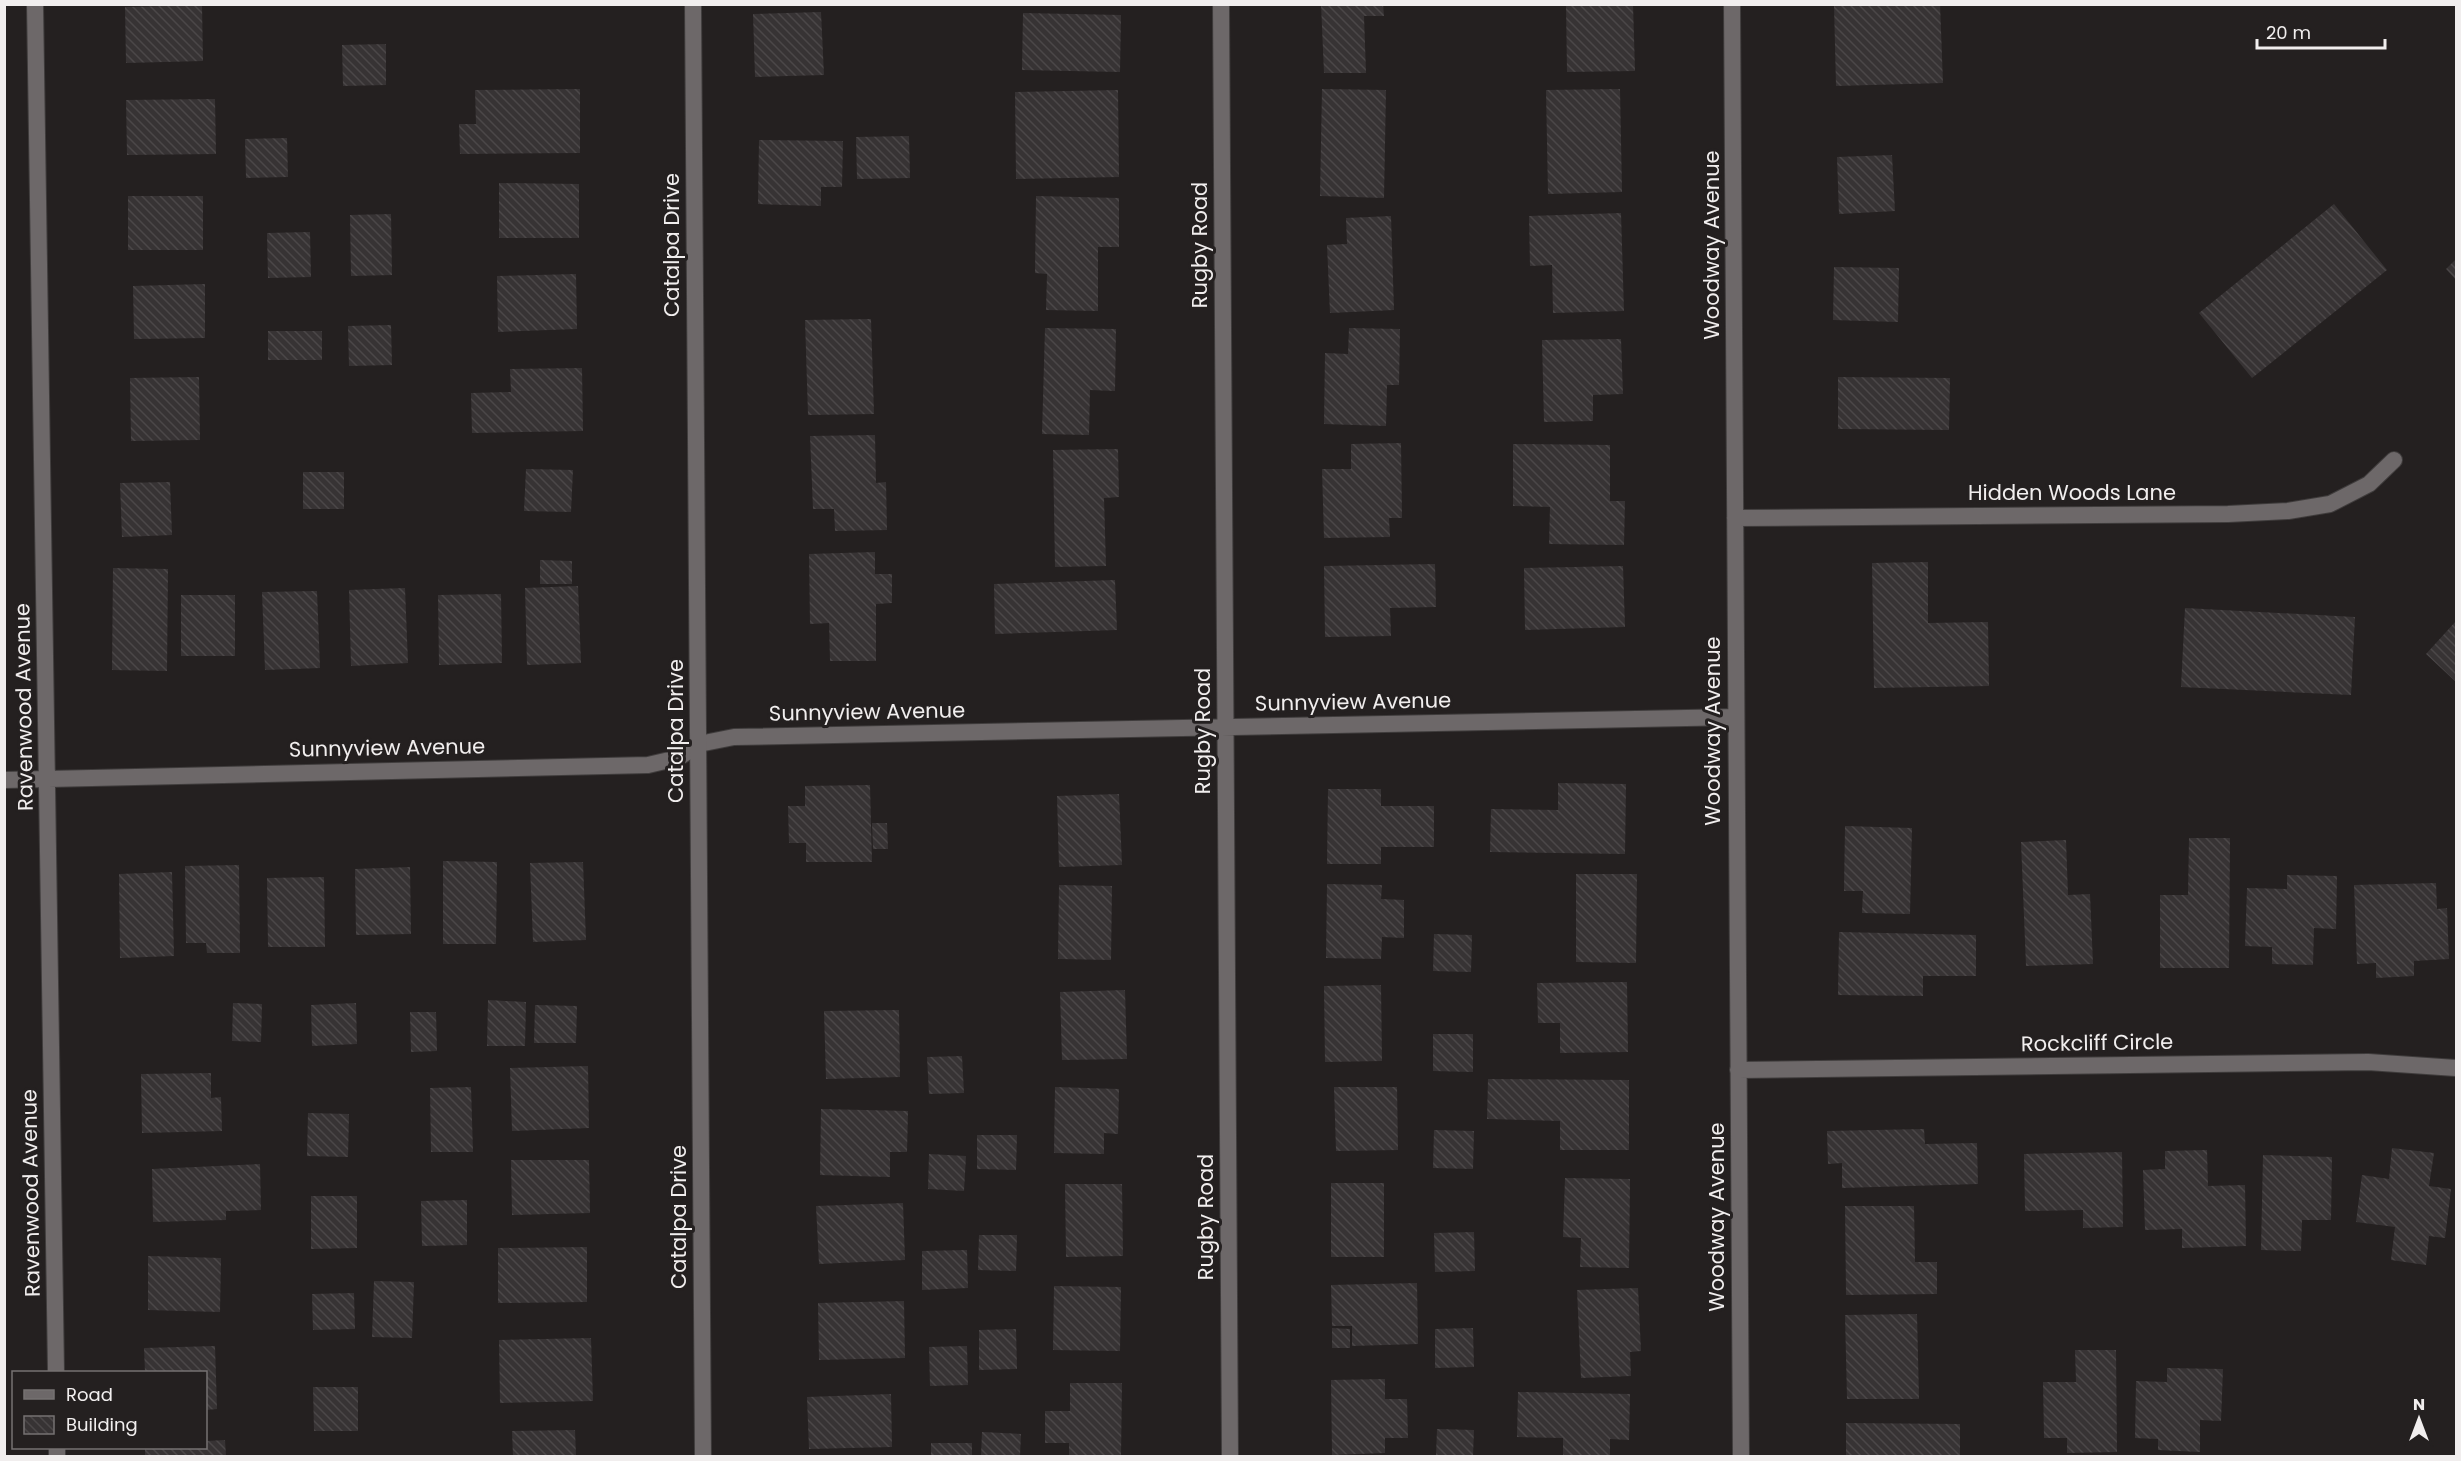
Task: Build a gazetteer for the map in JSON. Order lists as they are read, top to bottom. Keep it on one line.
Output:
{"streets":{"street":["Catalpa Drive","Rugby Road","Woodway Avenue","Hidden Woods Lane","Sunnyview Avenue","Ravenwood Avenue","Rockcliff Circle"]},"crossings":[["Catalpa Drive","Sunnyview Avenue"],["Rugby Road","Sunnyview Avenue"],["Woodway Avenue","Hidden Woods Lane"],["Woodway Avenue","Sunnyview Avenue"],["Woodway Avenue","Rockcliff Circle"],["Sunnyview Avenue","Ravenwood Avenue"]],"legend":["Road","Building"],"scale_bar":"20 m","north":"top"}
